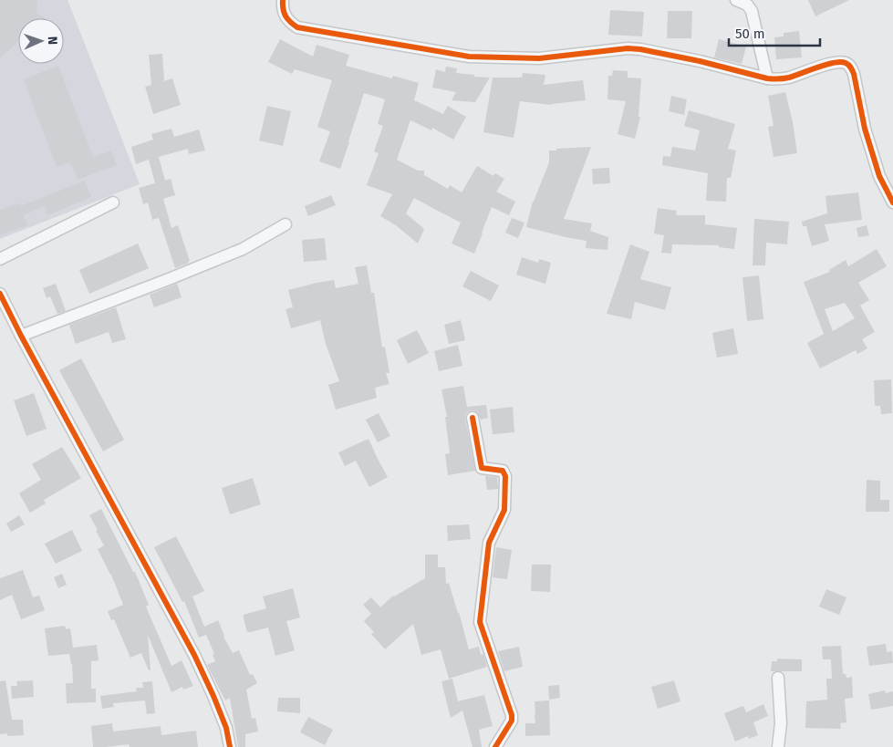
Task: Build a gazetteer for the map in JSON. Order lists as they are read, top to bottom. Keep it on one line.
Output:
{"scale_bar":"50 m","north":"right"}
